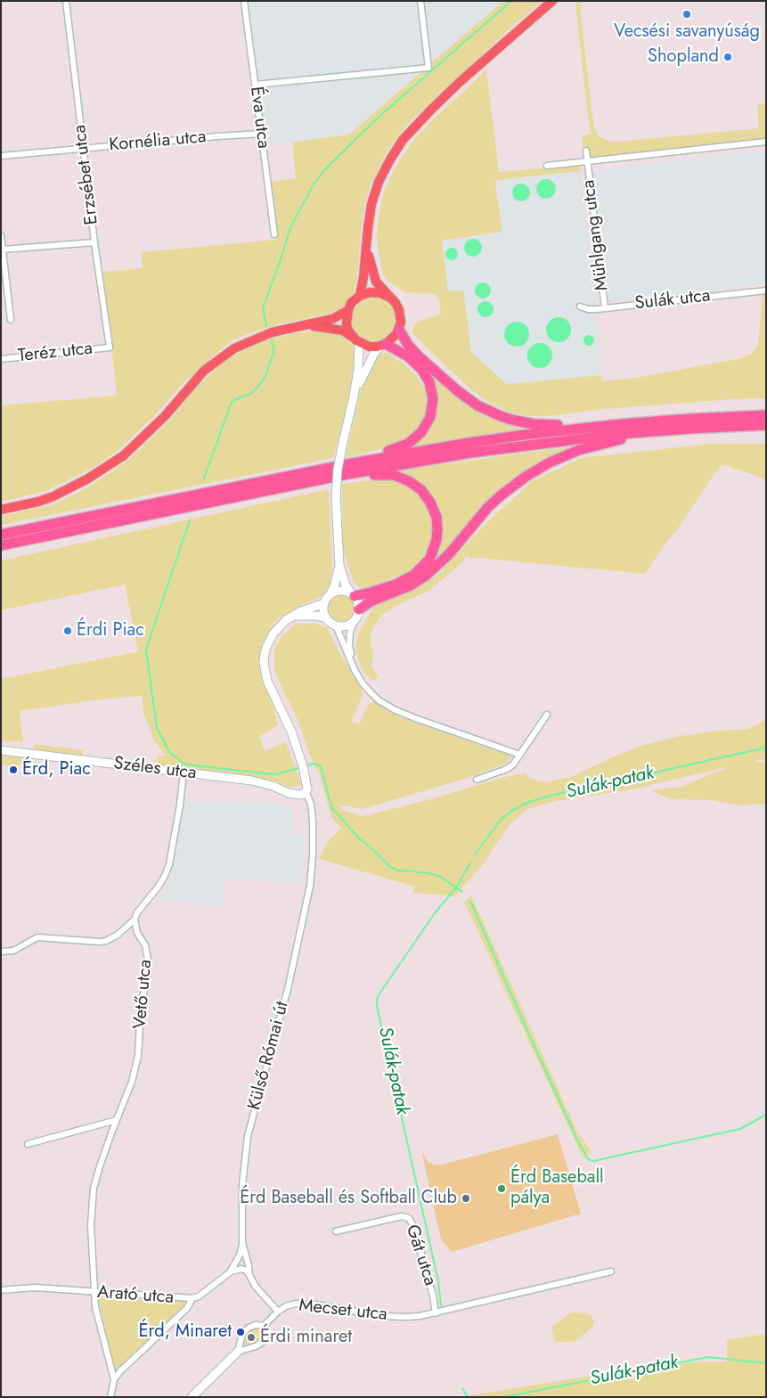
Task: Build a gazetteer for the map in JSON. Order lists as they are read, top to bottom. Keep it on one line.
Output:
{"streets":{"street":["Éva utca","Kornélia utca","Erzsébet utca","Mühlgang utca","Sulák utca","Teréz utca","Széles utca","Vető utca","Külső Római út","Gát utca","Arató utca","Mecset utca"]},"crossings":[["Éva utca","Kornélia utca"],["Kornélia utca","Erzsébet utca"],["Erzsébet utca","Teréz utca"],["Mühlgang utca","Sulák utca"],["Széles utca","Külső Római út"],["Vető utca","Arató utca"],["Külső Római út","Arató utca"],["Külső Római út","Mecset utca"],["Gát utca","Mecset utca"]],"water":["Sulák-patak"],"places":["Vecsési savanyúság","Shopland","Érdi Piac","Érd, Piac","Érd Baseball pálya","Érd Baseball és Softball Club","Érd, Minaret","Érdi minaret"]}
